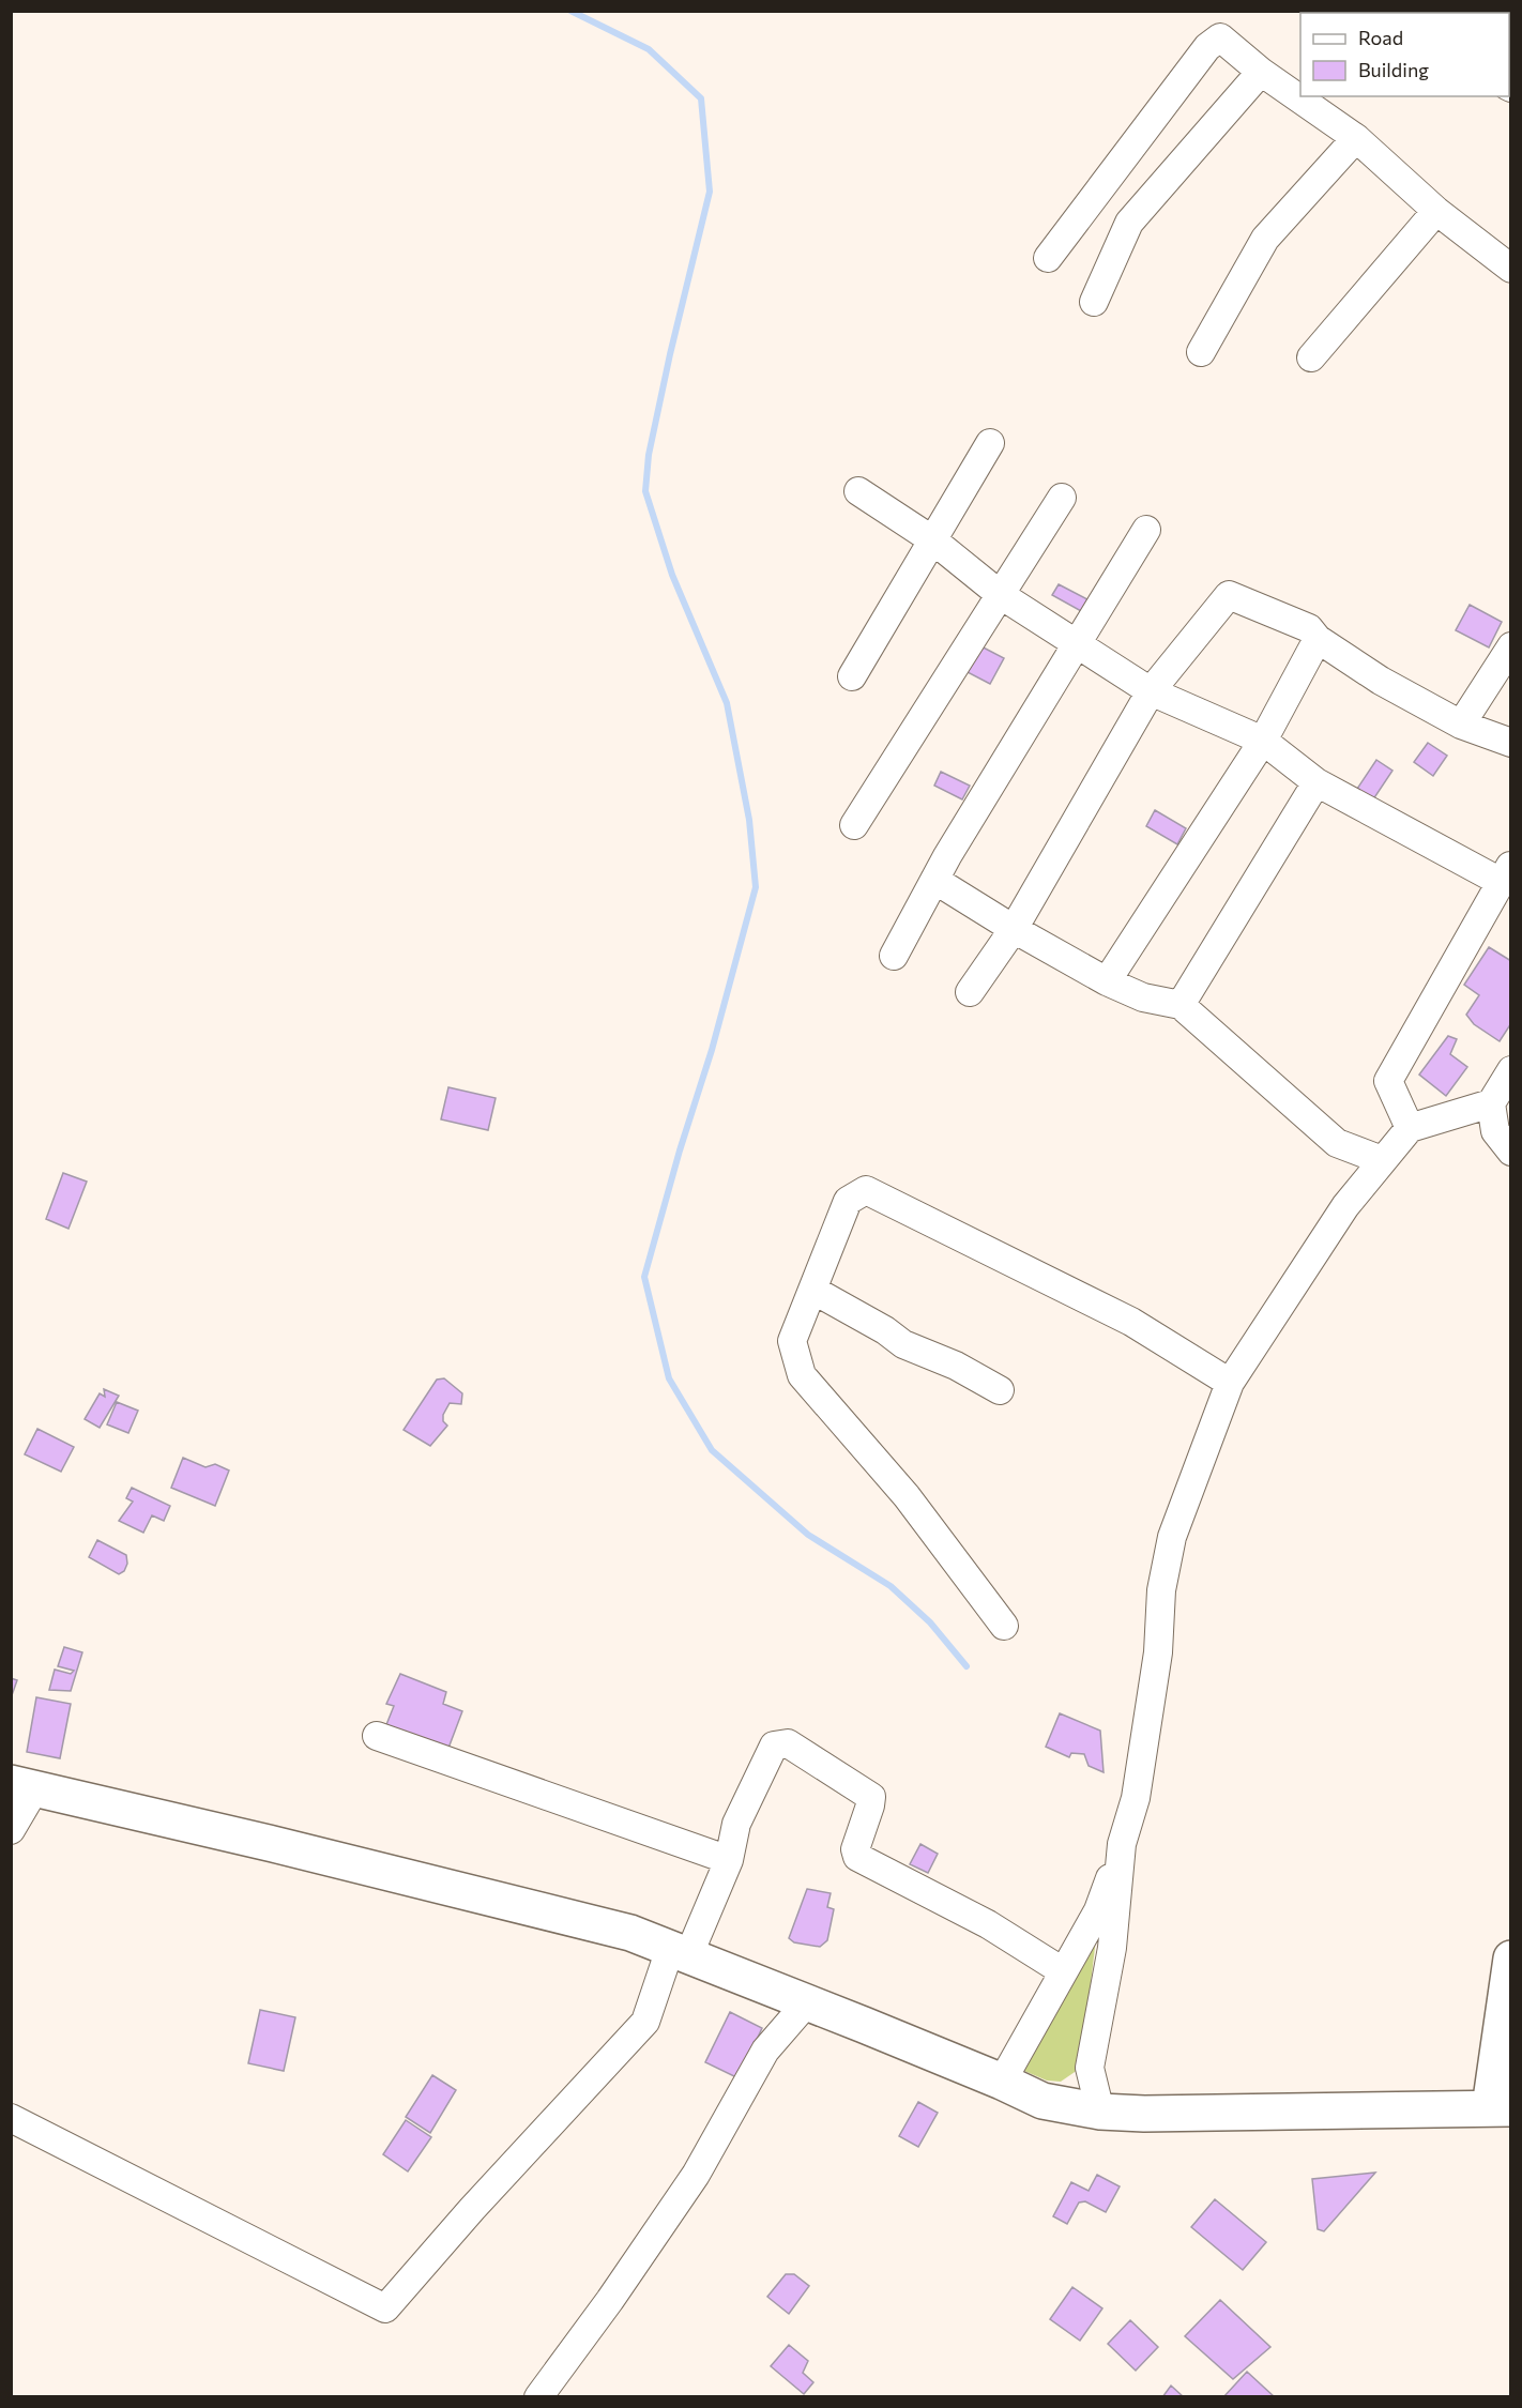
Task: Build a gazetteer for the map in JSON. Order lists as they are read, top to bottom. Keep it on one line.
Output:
{"legend":["Road","Building"]}
